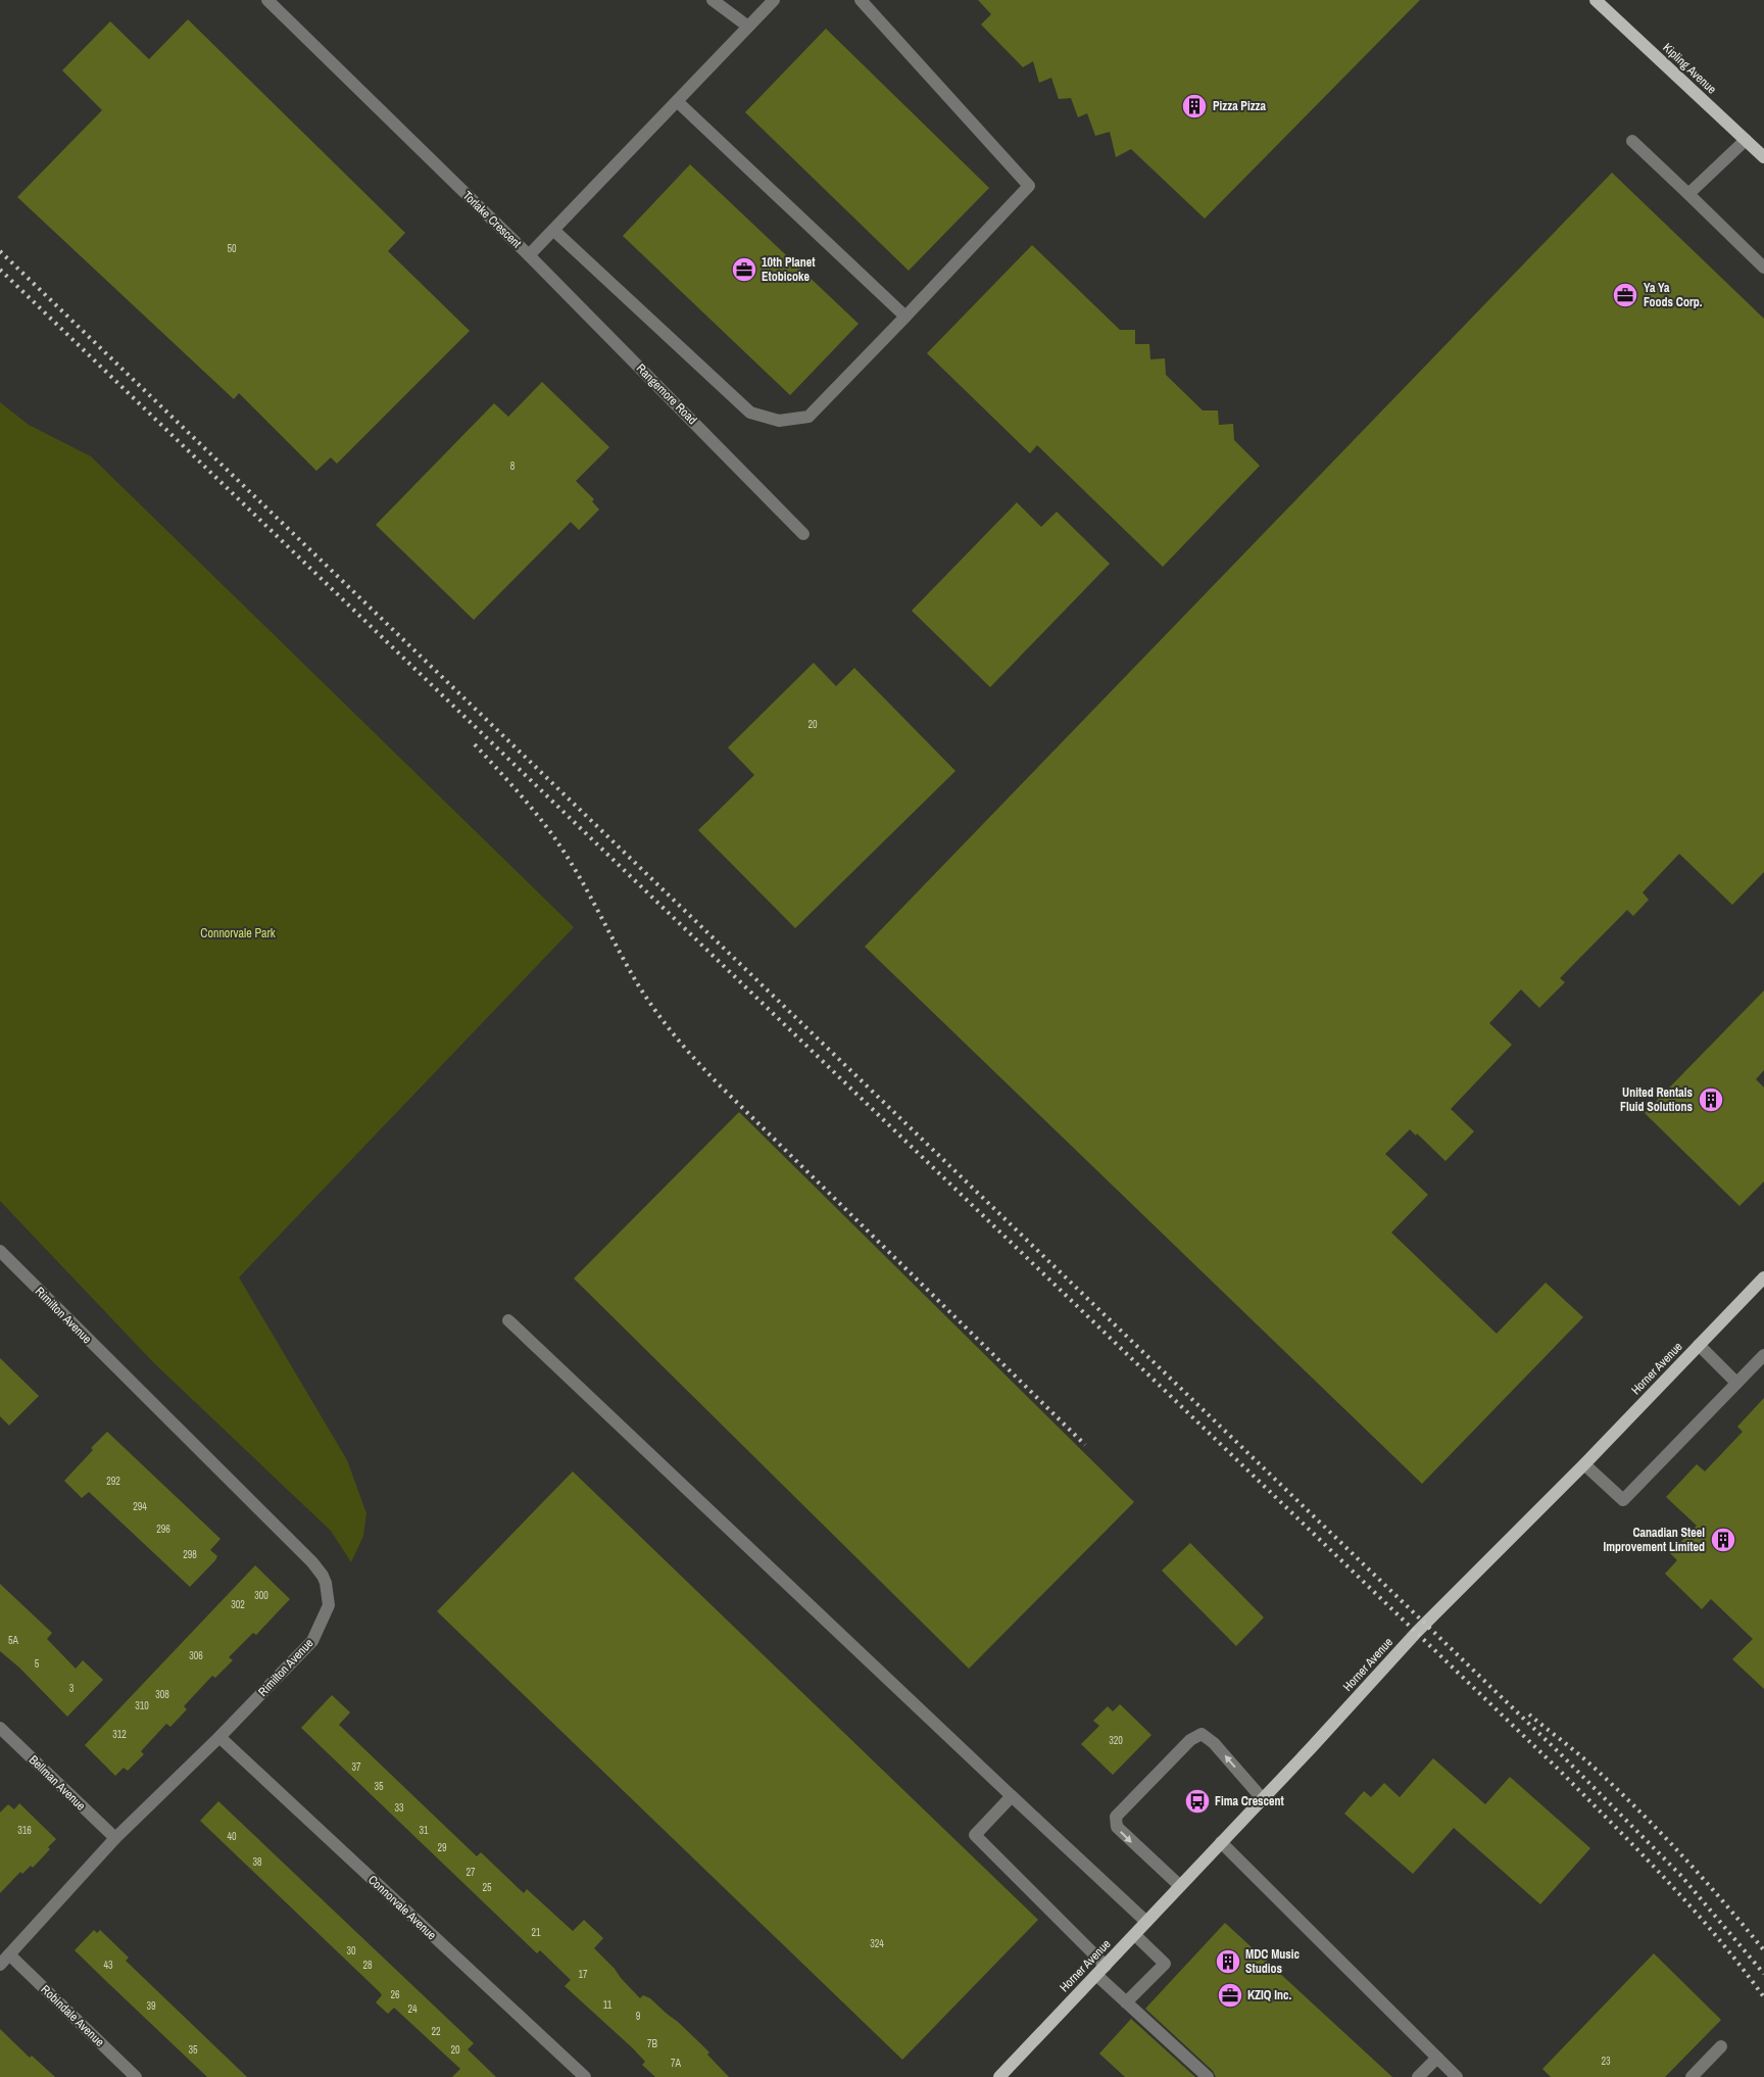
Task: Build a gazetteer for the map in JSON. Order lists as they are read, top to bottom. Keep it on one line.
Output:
{"streets":{"main road":["Kipling Avenue","Horner Avenue"],"street":["Torlake Crescent","Rangemore Road","Rimilton Avenue","Bellman Avenue","Connorvale Avenue","Robindale Avenue"]},"crossings":[["Torlake Crescent","Rangemore Road"],["Rimilton Avenue","Bellman Avenue"],["Rimilton Avenue","Connorvale Avenue"],["Rimilton Avenue","Robindale Avenue"]],"parks":["Connorvale Park"],"places":{"building":["Pizza Pizza","United Rentals Fluid Solutions","Canadian Steel Improvement Limited","MDC Music Studios"],"office":["10th Planet Etobicoke","Ya Ya Foods Corp.","KZIQ Inc."],"bus stop":["Fima Crescent"]},"house_numbers":["50","8","20","292","294","296","298","300","302","5A","306","5","3","308","310","312","320","37","35","33","316","31","40","29","38","27","25","21","324","30","43","28","17","26","11","39","24","9","22","7B","35","20","23","7A"]}
